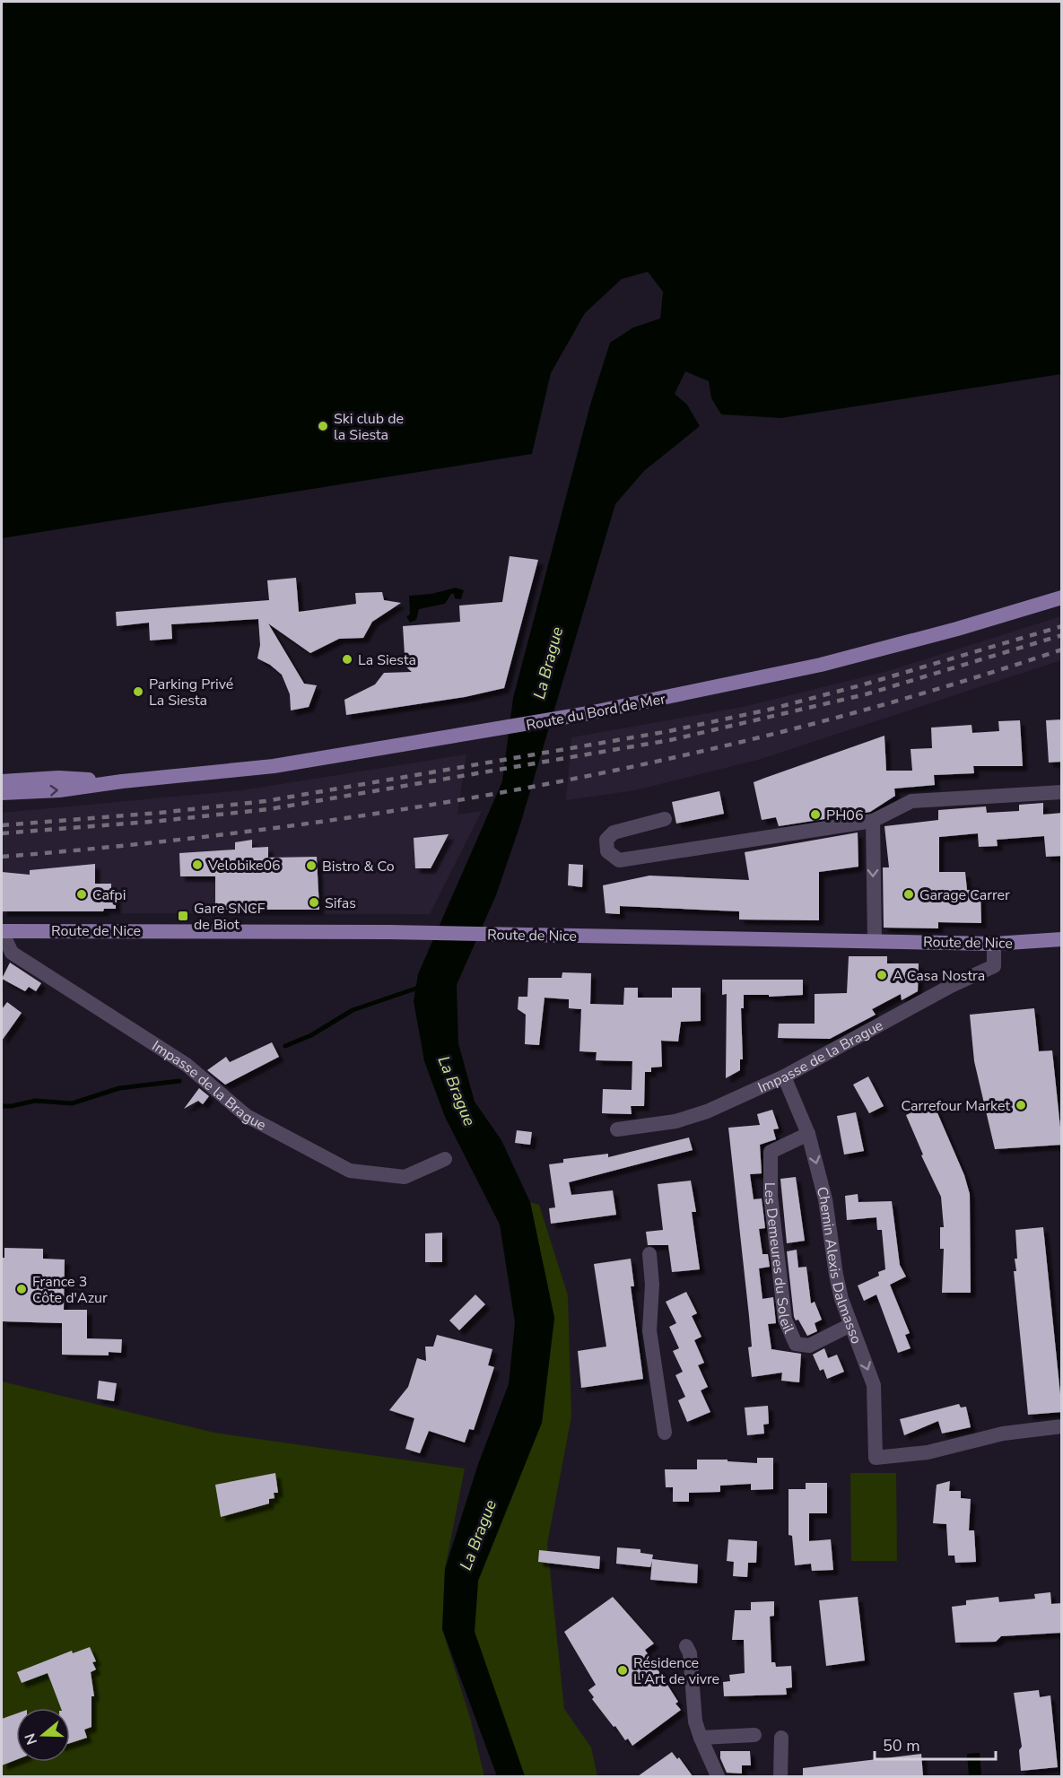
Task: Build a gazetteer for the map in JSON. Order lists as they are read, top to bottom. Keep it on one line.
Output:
{"streets":{"main road":["Route du Bord de Mer","Route de Nice"],"street":["Impasse de la Brague","Les Demeures du Soleil","Chemin Alexis Dalmasso"]},"crossings":[["Route de Nice","Impasse de la Brague"],["Impasse de la Brague","Chemin Alexis Dalmasso"],["Les Demeures du Soleil","Chemin Alexis Dalmasso"]],"water":["La Brague"],"places":{"other":["Ski club de la Siesta","La Siesta","Parking Privé La Siesta","PH06","Velobike06","Bistro & Co","Cafpi","Garage Carrer","Sifas","A Casa Nostra","Carrefour Market","France 3 Côte d'Azur","Résidence L'Art de vivre"],"transit":["Gare SNCF de Biot"]},"scale_bar":"50 m","north":"left"}
